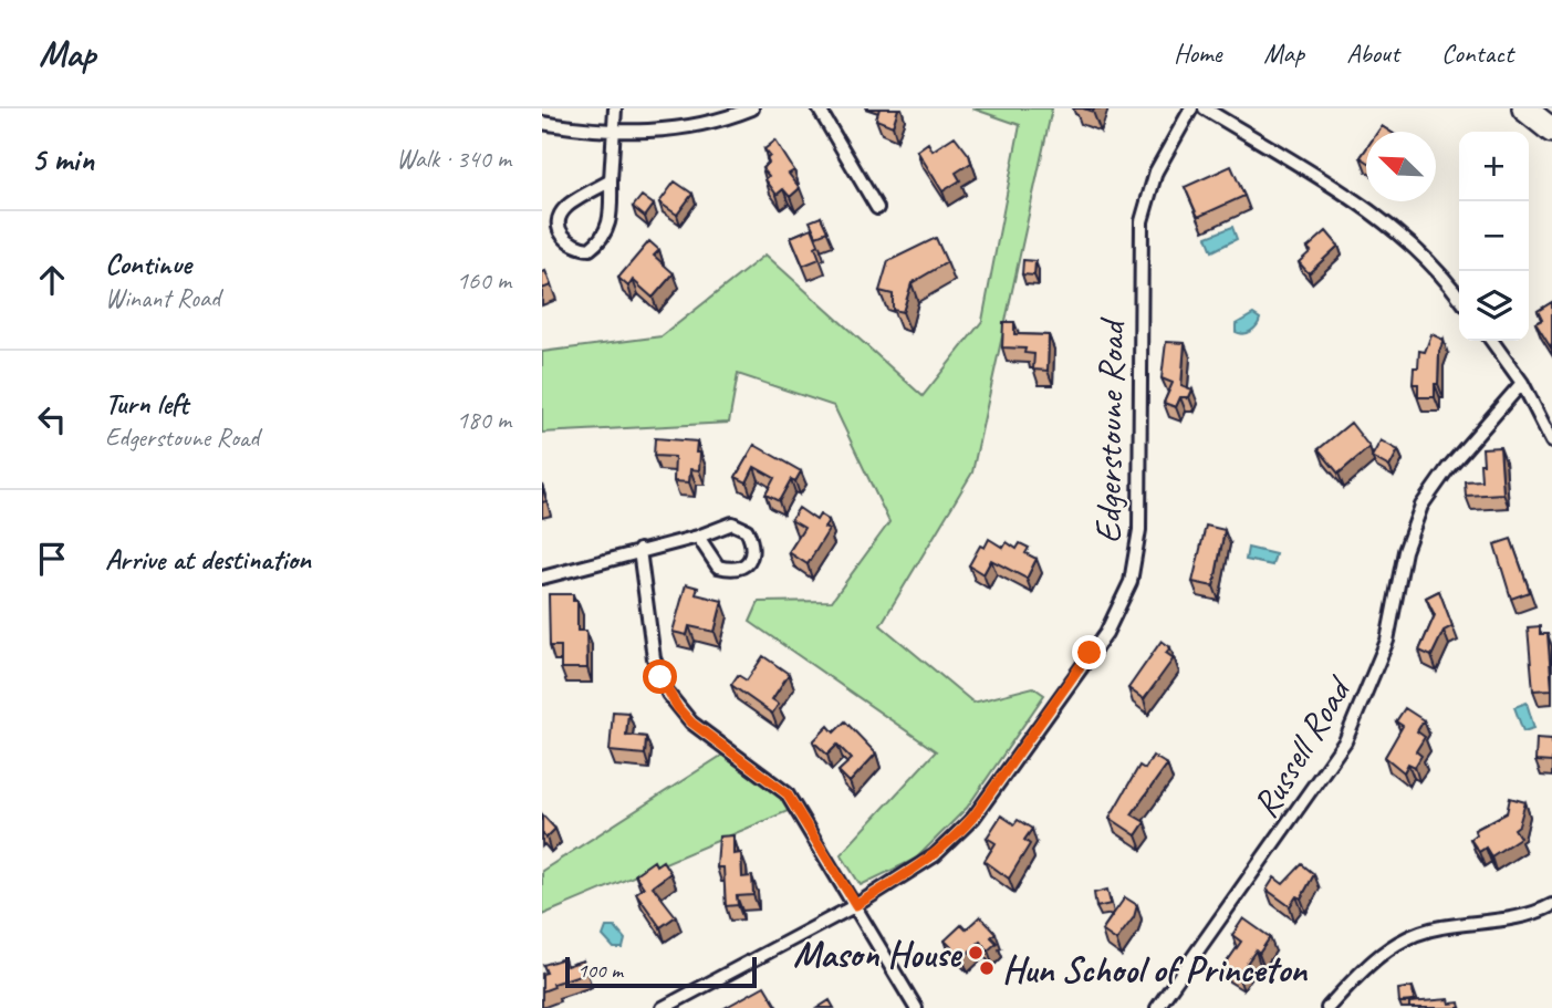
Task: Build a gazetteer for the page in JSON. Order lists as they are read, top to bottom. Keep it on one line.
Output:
{"streets":{"street":["Edgerstoune Road","Russell Road"]},"places":["Mason House","Hun School of Princeton"],"scale_bar":"100 m","north":"top left","page":{"header":"Map","nav":["Home","Map","About","Contact"],"heading":["5 min","Walk · 340 m"],"map_buttons":["+","−"],"list":[["Continue","Winant Road","160 m"],["Turn left","Edgerstoune Road","180 m"],"Arrive at destination"],"scale":"100 m"}}
